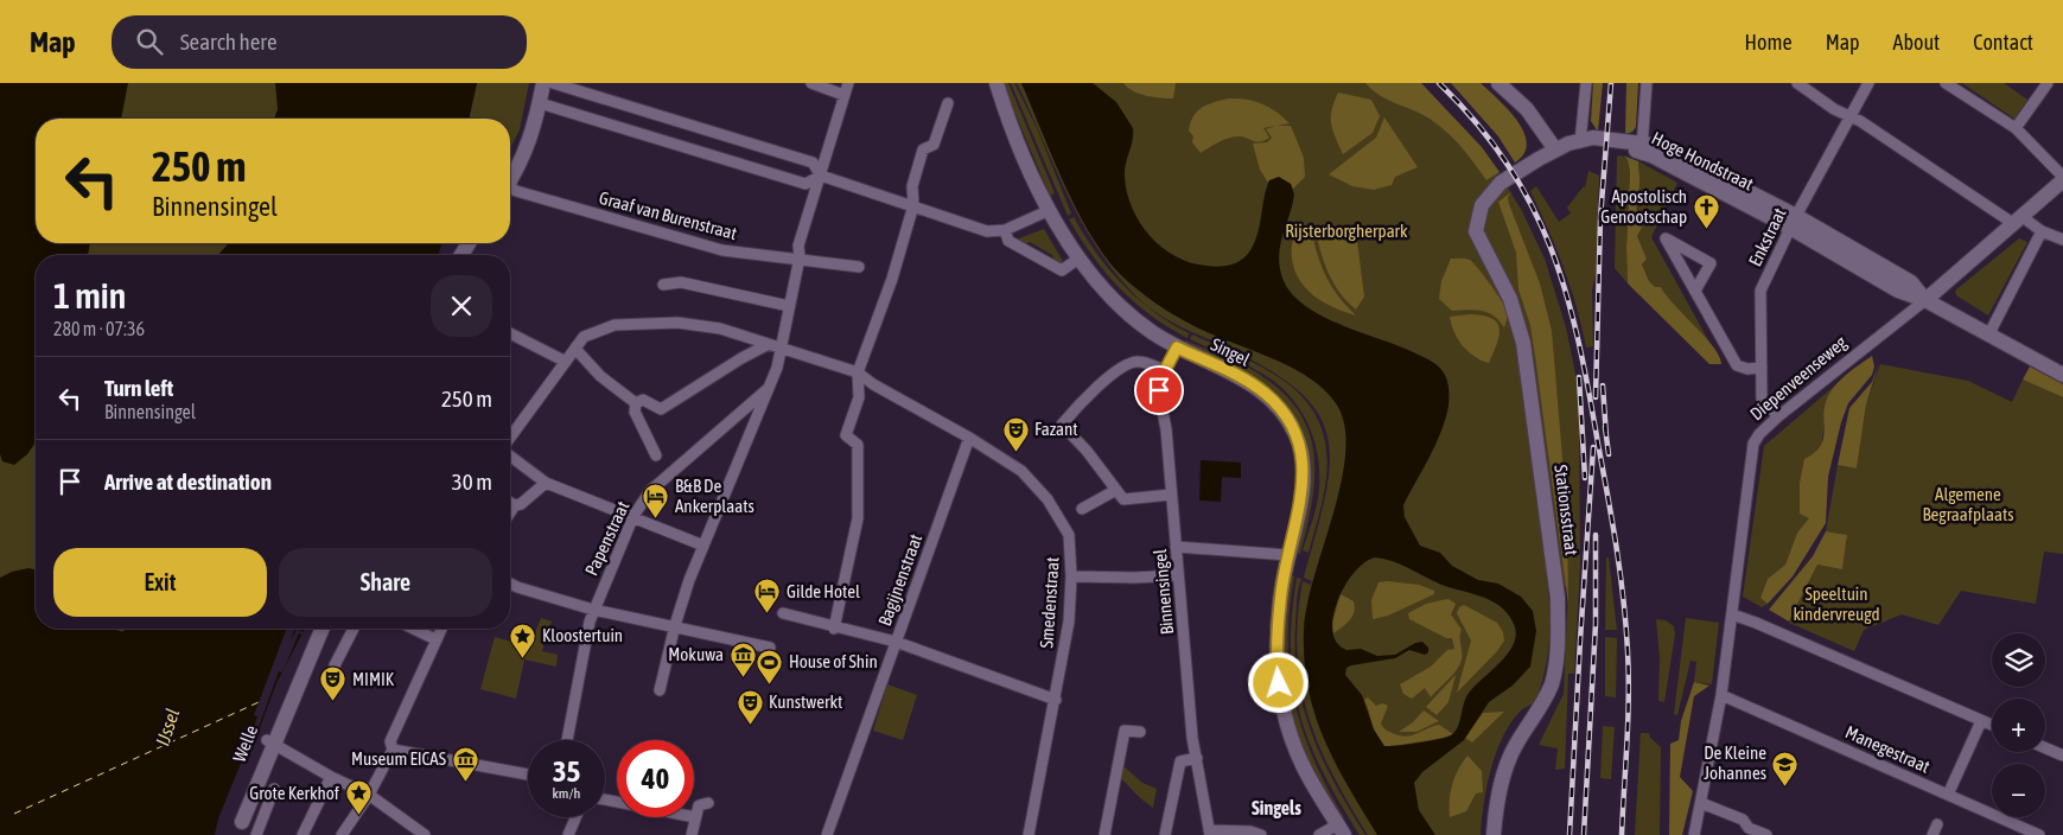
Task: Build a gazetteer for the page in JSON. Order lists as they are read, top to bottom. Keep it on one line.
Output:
{"streets":{"street":["Hoge Hondstraat","Graaf van Burenstraat","Enkstraat","Singel","Diepenveenseweg","Stationsstraat","Papenstraat","Bagijnenstraat","Binnensingel","Smedenstraat","Welle","Manegestraat"]},"crossings":[["Hoge Hondstraat","Enkstraat"],["Hoge Hondstraat","Diepenveenseweg"],["Hoge Hondstraat","Stationsstraat"],["Enkstraat","Diepenveenseweg"],["Singel","Binnensingel"],["Diepenveenseweg","Manegestraat"],["Bagijnenstraat","Smedenstraat"]],"districts":["Singels"],"water":["IJssel"],"parks":["Rijsterborgherpark","Algemene Begraafplaats","Speeltuin kindervreugd"],"places":{"church":["Apostolisch Genootschap"],"theatre":["Fazant","MIMIK","Kunstwerkt"],"hotel":["B&B De Ankerplaats","Gilde Hotel"],"place":["Kloostertuin","Grote Kerkhof"],"museum":["Mokuwa","Museum EICAS"],"sports":["House of Shin"],"school or university":["De Kleine Johannes"]},"page":{"header":"Map","search":"Search here","nav":["Home","Map","About","Contact"],"turn":["250 m","Binnensingel"],"heading":["1 min","280 m · 07:36"],"list":[{"name":"Turn left","note":"Binnensingel","value":"250 m"},{"name":"Arrive at destination","value":"30 m"}],"buttons":["Exit","Share"],"map_buttons":["+","−"],"speed":"35 km/h","limit":"40"}}
